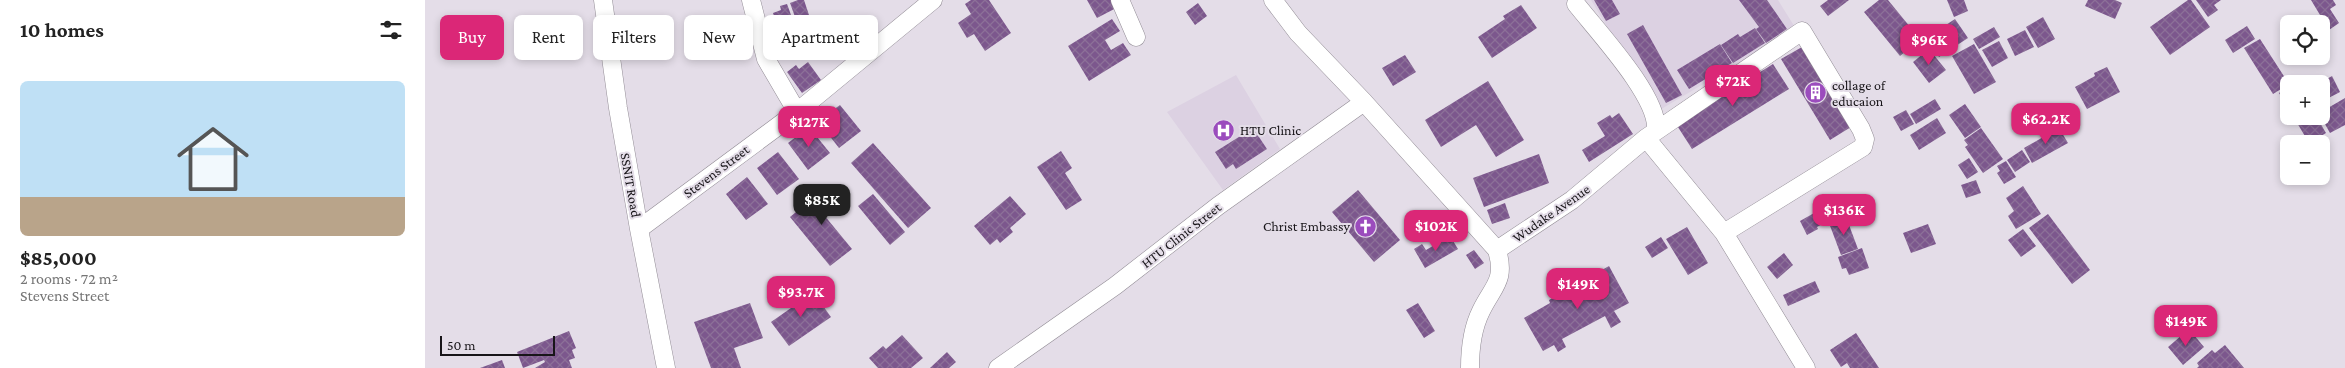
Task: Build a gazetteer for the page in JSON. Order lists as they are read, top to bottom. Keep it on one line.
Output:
{"streets":{"street":["Stevens Street","SSNIT Road","Wudake Avenue","HTU Clinic Street"]},"crossings":[["Stevens Street","SSNIT Road"],["Wudake Avenue","HTU Clinic Street"]],"places":{"building":["collage of educaion"],"hospital":["HTU Clinic"],"church":["Christ Embassy"]},"scale_bar":"50 m","page":{"heading":"10 homes","map_buttons":["+","−"],"chip":["Buy","Rent","Filters","New","Apartment"],"price":["$96K","$72K","$62.2K","$127K","$85K","$136K","$102K","$149K","$93.7K","$149K"],"list":[{"name":"$85,000","note":"2 rooms · 72 m² · Stevens Street"}],"scale":"50 m"}}
